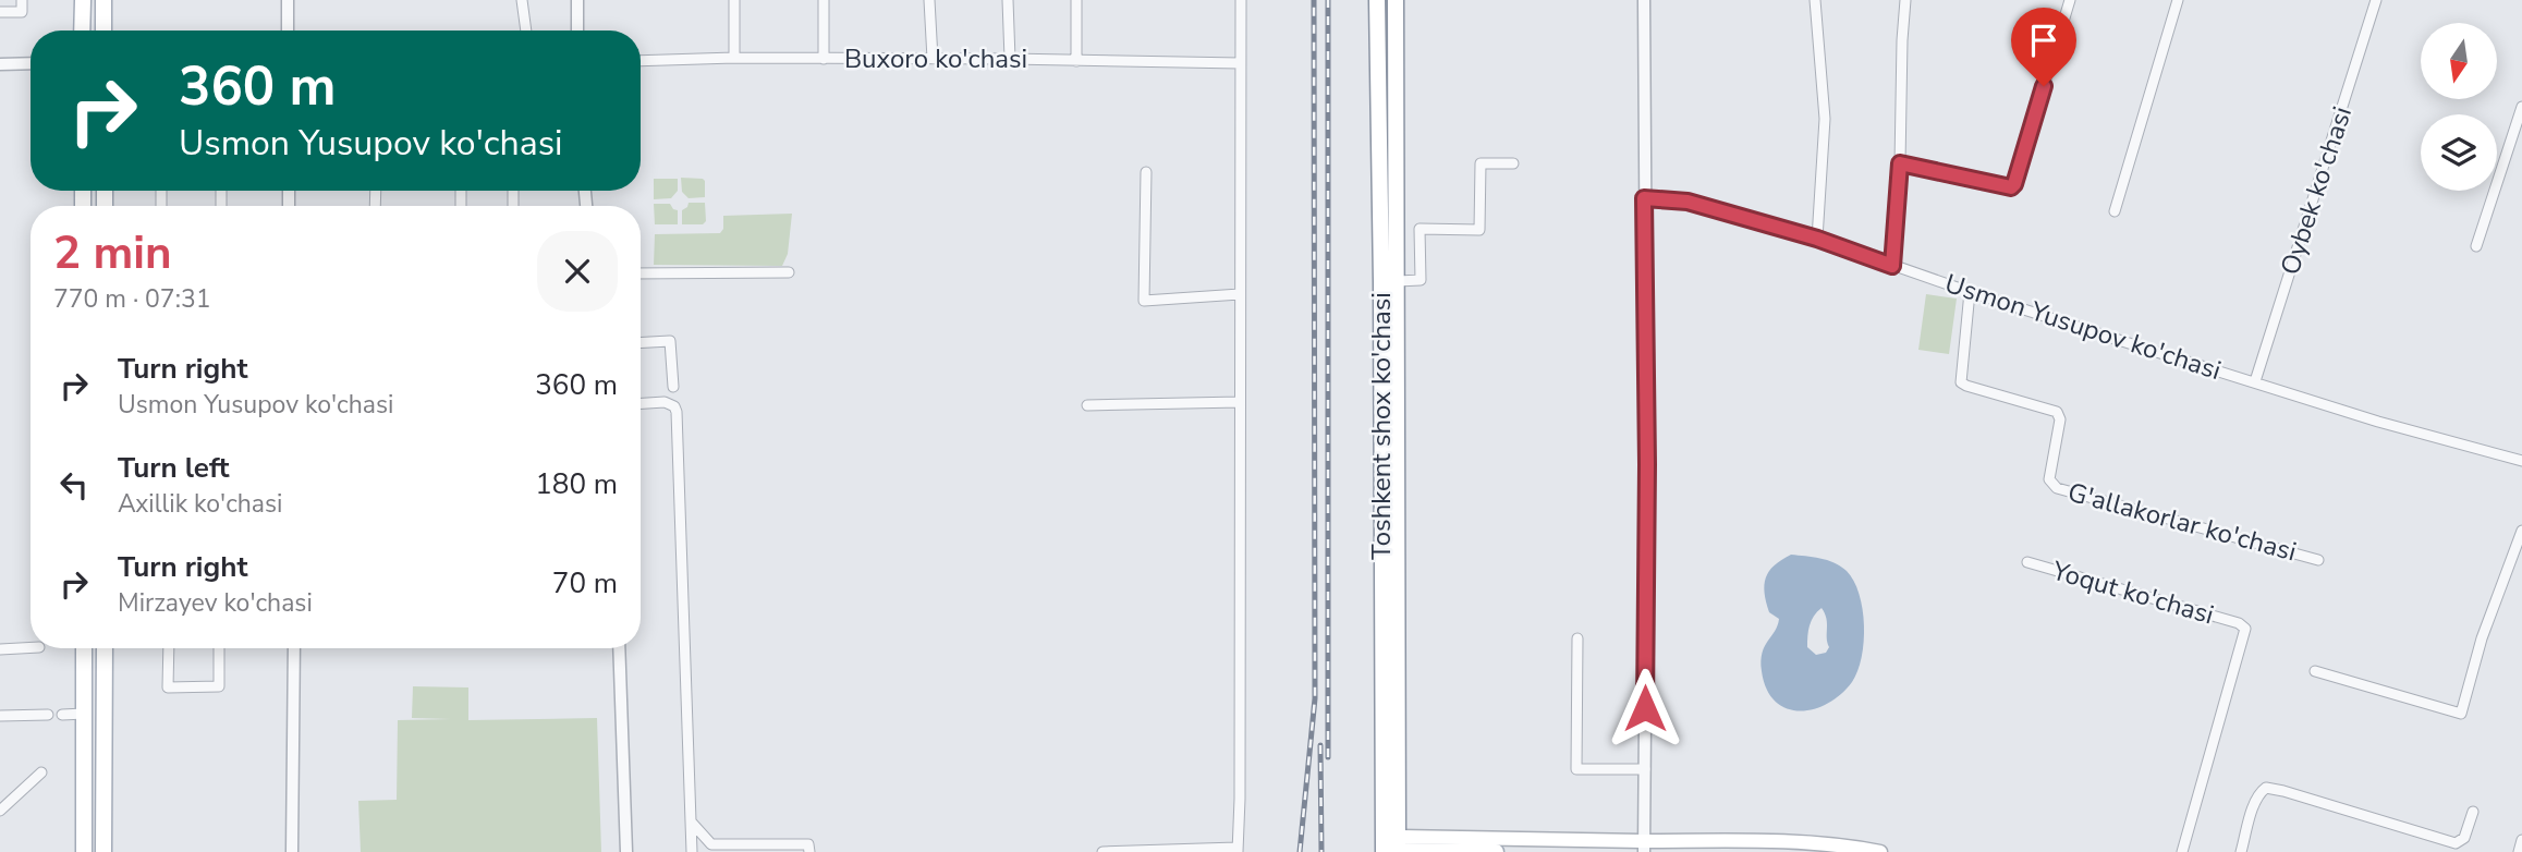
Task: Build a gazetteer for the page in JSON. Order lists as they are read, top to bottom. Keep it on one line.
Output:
{"streets":{"main road":["Toshkent shox ko'chasi"],"street":["Buxoro ko'chasi","Oybek ko'chasi","Usmon Yusupov ko'chasi","G'allakorlar ko'chasi","Yoqut ko'chasi"]},"crossings":[["Oybek ko'chasi","Usmon Yusupov ko'chasi"],["Usmon Yusupov ko'chasi","G'allakorlar ko'chasi"]],"north":"bottom","page":{"turn":["360 m","Usmon Yusupov ko'chasi"],"heading":["2 min","770 m · 07:31"],"list":[{"name":"Turn right","note":"Usmon Yusupov ko'chasi","value":"360 m"},{"name":"Turn left","note":"Axillik ko'chasi","value":"180 m"},{"name":"Turn right","note":"Mirzayev ko'chasi","value":"70 m"}]}}
